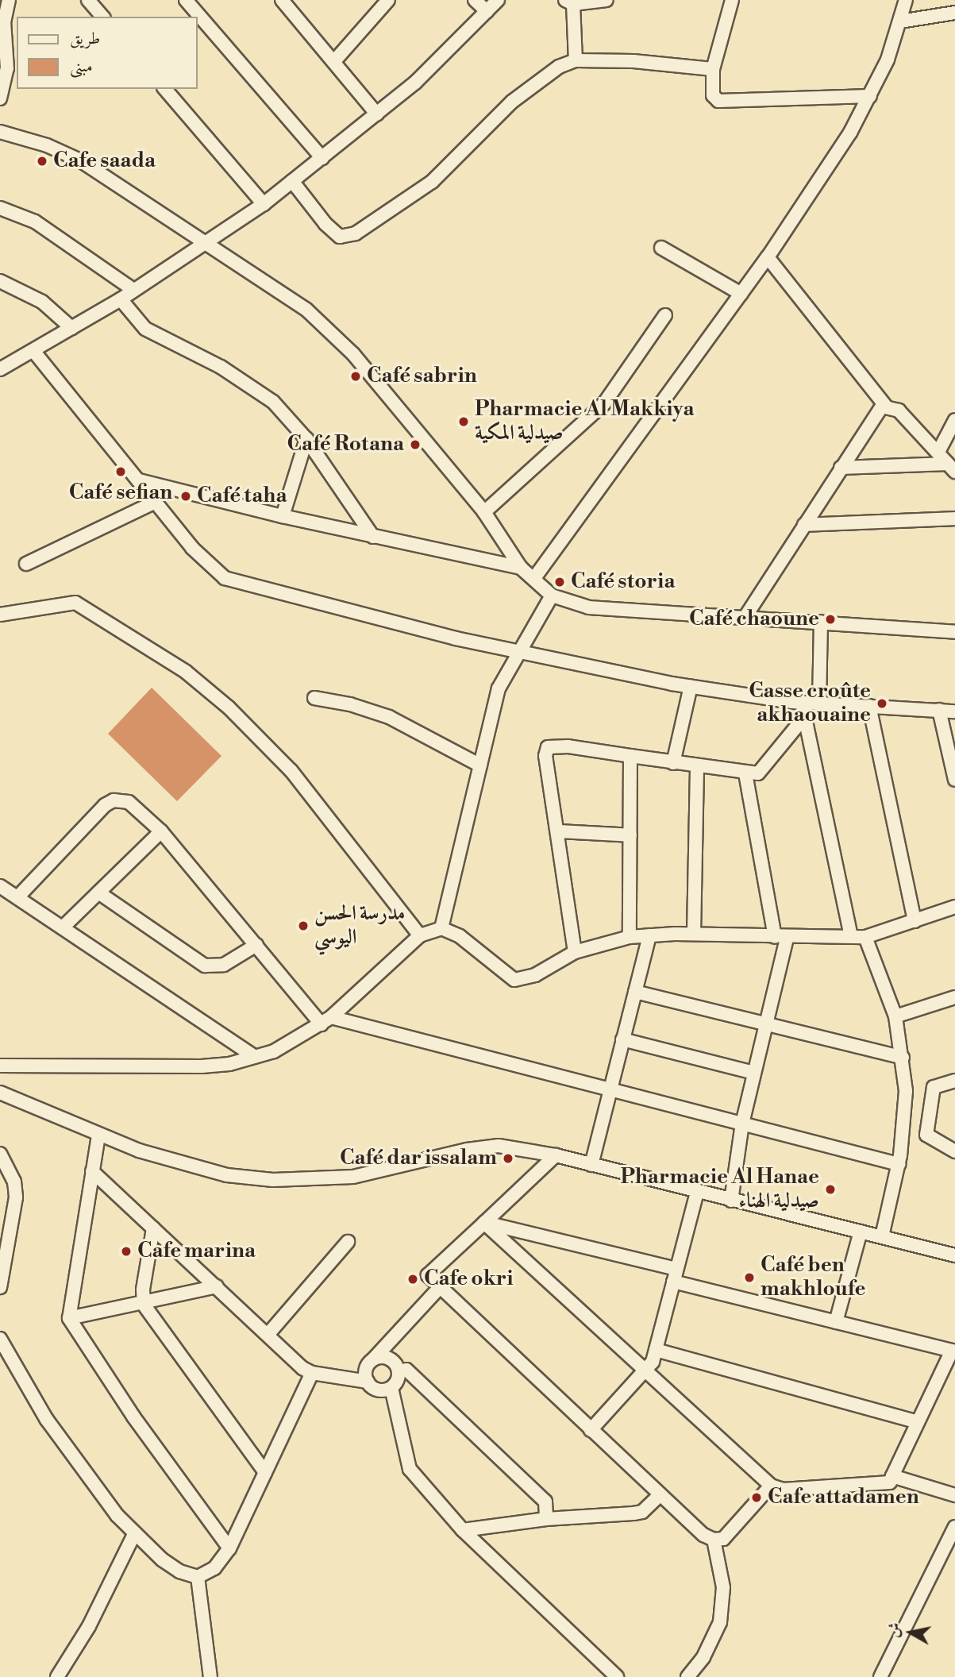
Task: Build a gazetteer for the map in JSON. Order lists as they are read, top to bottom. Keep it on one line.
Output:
{"places":["Cafe saada","Café sabrin","Pharmacie Al Makkiya صيدلية المكية","Café Rotana","Café sefian","Café taha","Café storia","Café chaoune","Casse croûte akhaouaine","مدرسة الحسن اليوسي","Café dar issalam","Pharmacie Al Hanae صيدلية الهناء","Cafe marina","Café ben makhloufe","Cafe okri","Cafe attadamen"],"legend":["طريق","مبنى"],"north":"left"}
